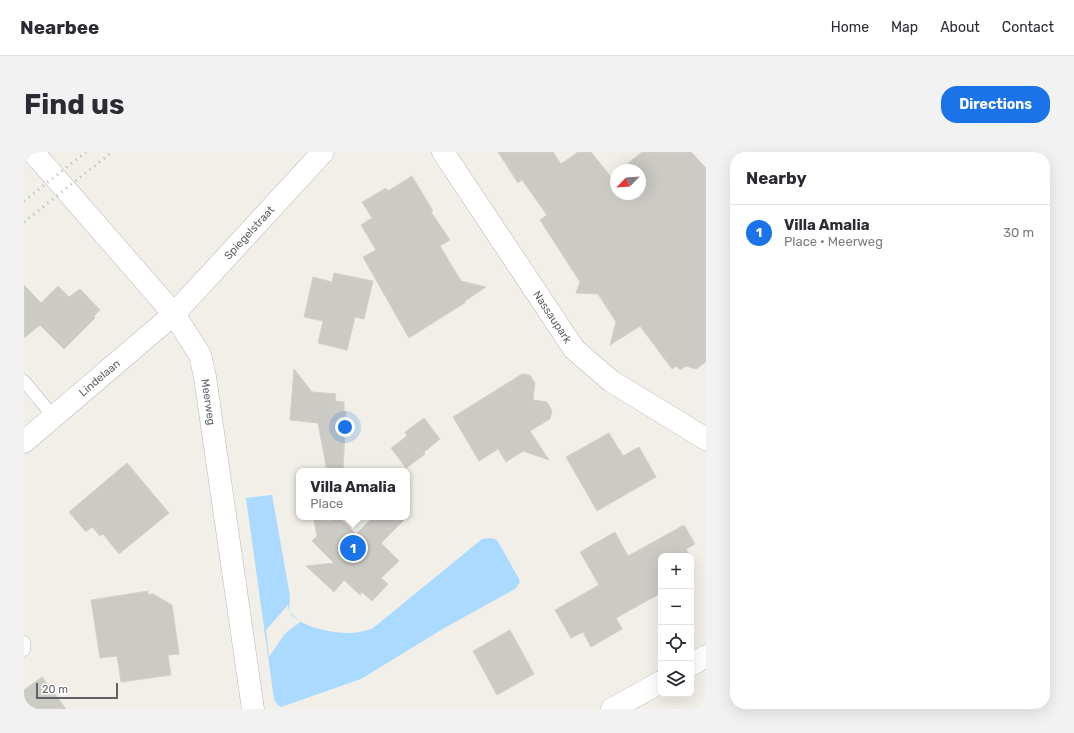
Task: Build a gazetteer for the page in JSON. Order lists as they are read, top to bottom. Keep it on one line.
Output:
{"streets":{"street":["Spiegelstraat","Nassaupark","Lindelaan","Meerweg"]},"crossings":[["Spiegelstraat","Lindelaan"],["Spiegelstraat","Meerweg"],["Lindelaan","Meerweg"]],"scale_bar":"20 m","north":"bottom left","page":{"header":"Nearbee","nav":["Home","Map","About","Contact"],"buttons":"Directions","title":"Find us","heading":"Nearby","list":[{"mark":"1","name":"Villa Amalia","note":"Place · Meerweg","value":"30 m"}],"popup":["Villa Amalia","Place"],"pins":"1","map_buttons":["+","−"],"scale":"20 m"}}
